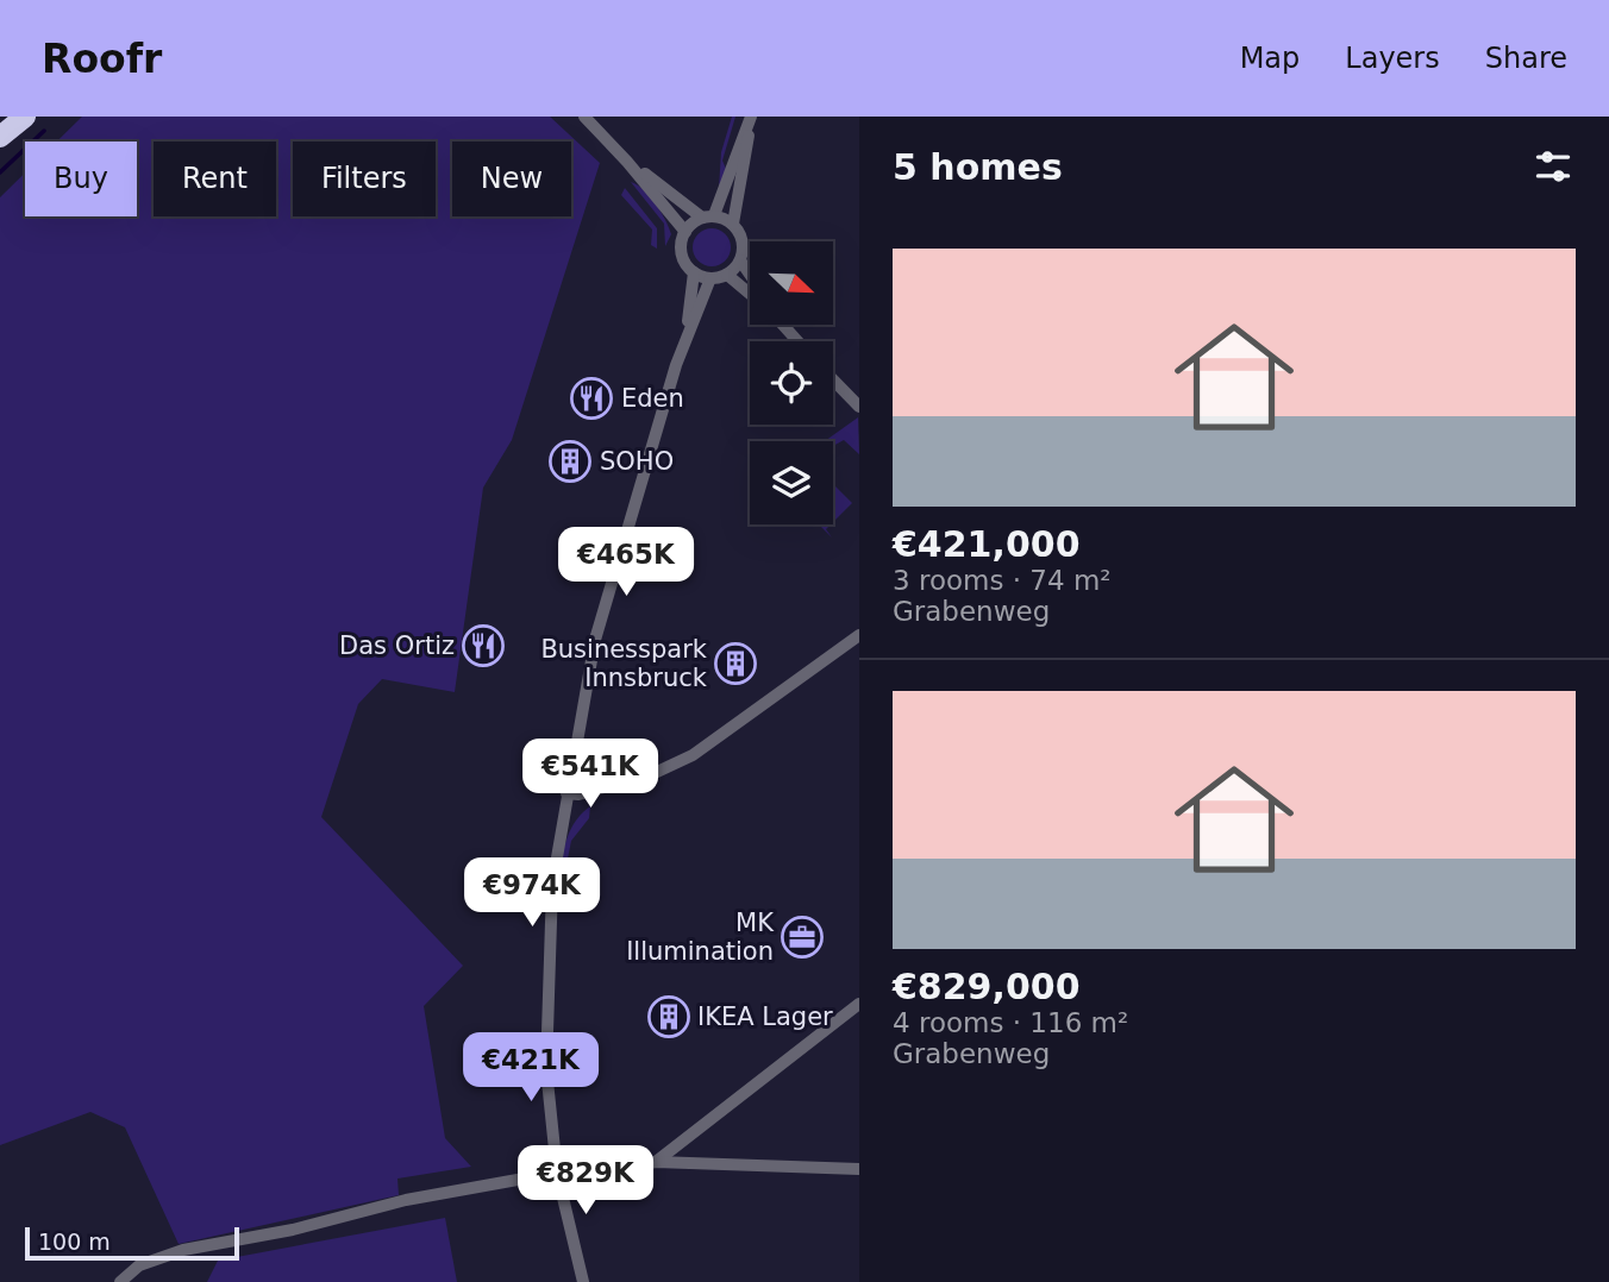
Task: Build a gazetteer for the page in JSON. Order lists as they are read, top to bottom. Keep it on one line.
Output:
{"places":{"restaurant":["Eden","Das Ortiz"],"building":["SOHO","Businesspark Innsbruck","IKEA Lager"],"office":["MK Illumination"]},"scale_bar":"100 m","north":"bottom right","page":{"header":"Roofr","nav":["Map","Layers","Share"],"heading":"5 homes","chip":["Buy","Rent","Filters","New"],"list":[{"name":"€421,000","note":"3 rooms · 74 m² · Grabenweg"},{"name":"€829,000","note":"4 rooms · 116 m² · Grabenweg"}],"price":["€465K","€541K","€974K","€421K","€829K"],"scale":"100 m"}}
